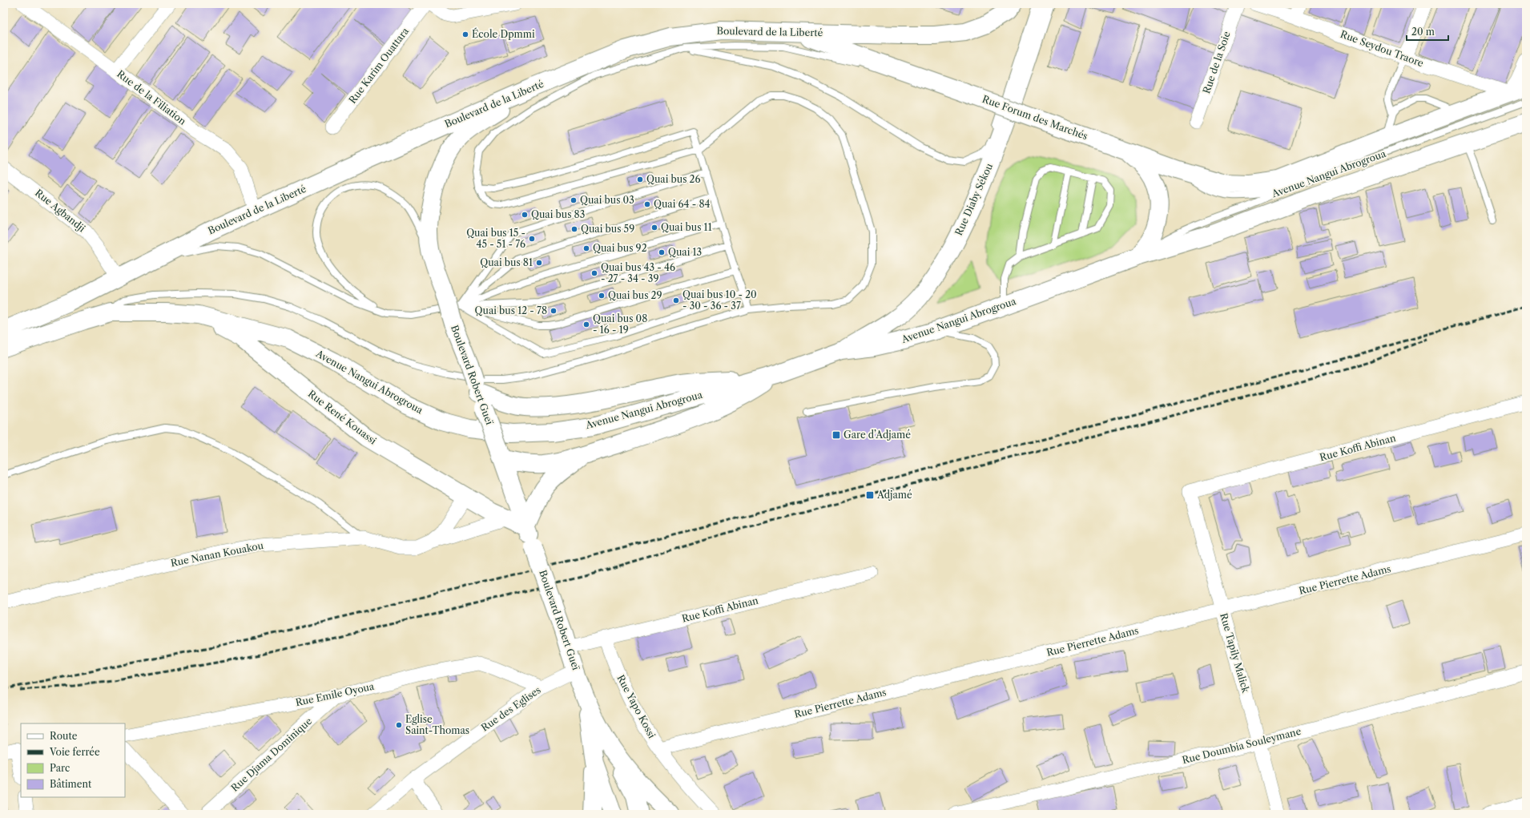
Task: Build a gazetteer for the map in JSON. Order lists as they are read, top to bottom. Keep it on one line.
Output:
{"streets":{"main road":["Boulevard de la Liberté","Rue Forum des Marchés","Avenue Nangui Abrogroua","Rue Diaby Sékou","Boulevard Robert Gueï","Rue René Kouassi"],"street":["Rue Seydou Traore","Rue de la Soie","Rue Karim Ouattara","Rue de la Filiation","Rue Agbandji","Rue Koffi Abinan","Rue Nanan Kouakou","Rue Pierrette Adams","Rue Tapily Malick","Rue Emile Oyoua","Rue Yapo Kossi","Rue des Eglises","Rue Doumbia Souleymane","Rue Djama Dominique"]},"crossings":[["Boulevard de la Liberté","Rue de la Filiation"],["Boulevard de la Liberté","Rue Forum des Marchés"],["Boulevard de la Liberté","Rue Agbandji"],["Boulevard de la Liberté","Boulevard Robert Gueï"],["Rue Seydou Traore","Avenue Nangui Abrogroua"],["Rue Forum des Marchés","Avenue Nangui Abrogroua"],["Avenue Nangui Abrogroua","Rue Diaby Sékou"],["Avenue Nangui Abrogroua","Rue René Kouassi"],["Boulevard Robert Gueï","Rue René Kouassi"],["Boulevard Robert Gueï","Rue Koffi Abinan"],["Boulevard Robert Gueï","Rue des Eglises"],["Rue René Kouassi","Rue Nanan Kouakou"],["Rue Koffi Abinan","Rue Tapily Malick"],["Rue Koffi Abinan","Rue Yapo Kossi"],["Rue Pierrette Adams","Rue Tapily Malick"],["Rue Pierrette Adams","Rue Yapo Kossi"],["Rue Tapily Malick","Rue Doumbia Souleymane"],["Rue Emile Oyoua","Rue des Eglises"],["Rue Emile Oyoua","Rue Djama Dominique"]],"places":{"other":["École Dpmmi","Quai bus 26","Quai bus 03","Quai 64 - 84","Quai bus 83","Quai bus 11","Quai bus 59","Quai bus 15 - 45 - 51 - 76","Quai bus 92","Quai 13","Quai bus 81","Quai bus 43 - 46 - 27 - 34 - 39","Quai bus 29","Quai bus 10 - 20 - 30 - 36 - 37","Quai bus 12 - 78","Quai bus 08 - 16 - 19","Eglise Saint-Thomas"],"transit":["Gare d’Adjamé","Adjamé"]},"legend":["Route","Voie ferrée","Parc","Bâtiment"],"scale_bar":"20 m"}
